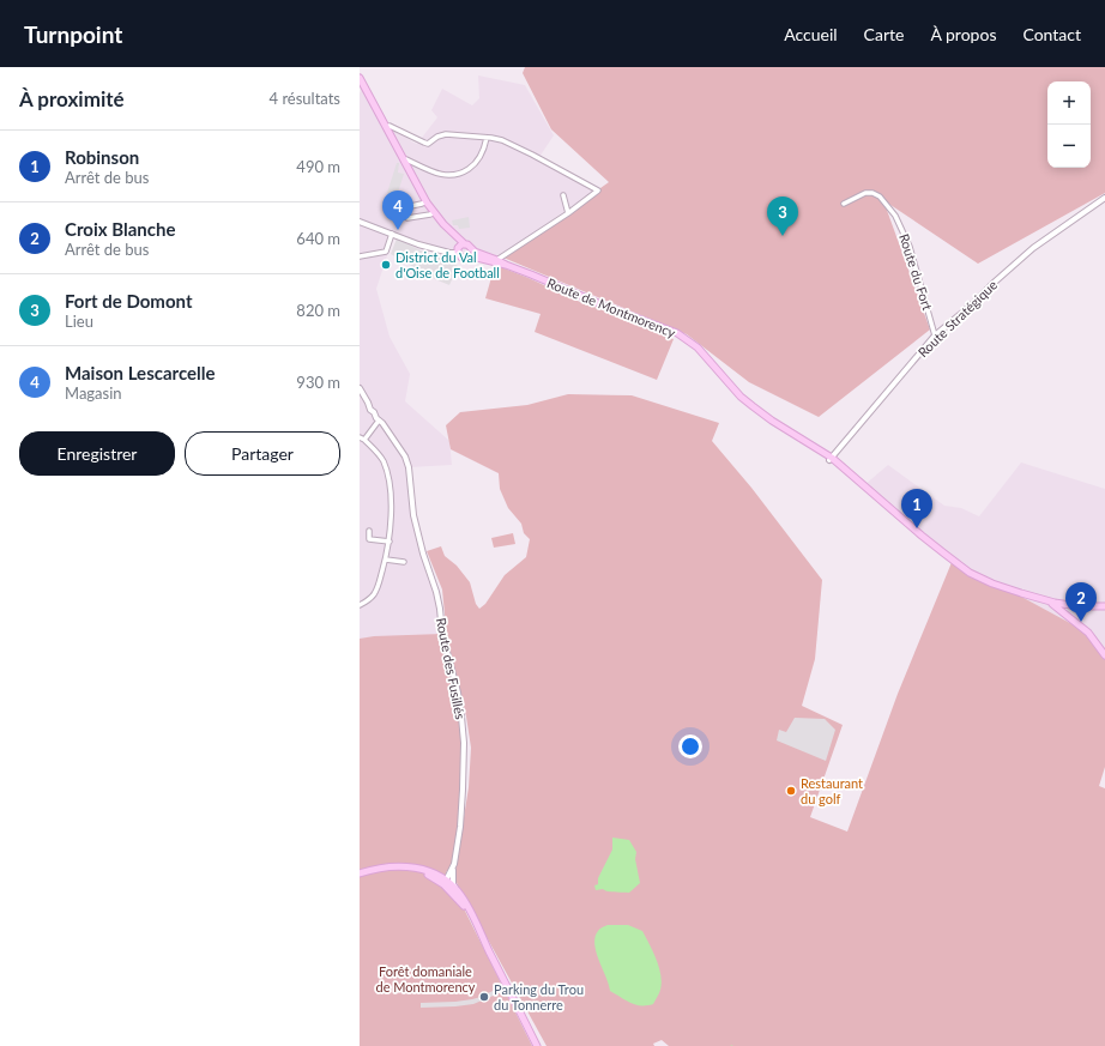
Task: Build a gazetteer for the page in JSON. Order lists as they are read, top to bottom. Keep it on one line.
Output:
{"streets":{"main road":["Route de Montmorency"],"street":["Route du Fort","Route Stratégique","Route des Fusillés"]},"crossings":[["Route du Fort","Route Stratégique"],["Route de Montmorency","Route Stratégique"]],"parks":["Forêt domaniale de Montmorency"],"places":["District du Val d'Oise de Football","Restaurant du golf","Parking du Trou du Tonnerre"],"page":{"header":"Turnpoint","nav":["Accueil","Carte","À propos","Contact"],"heading":["À proximité","4 résultats"],"map_buttons":["+","−"],"list":[{"mark":"1","name":"Robinson","note":"Arrêt de bus","value":"490 m"},{"mark":"2","name":"Croix Blanche","note":"Arrêt de bus","value":"640 m"},{"mark":"3","name":"Fort de Domont","note":"Lieu","value":"820 m"},{"mark":"4","name":"Maison Lescarcelle","note":"Magasin","value":"930 m"}],"pins":["4","3","1","2"],"buttons":["Enregistrer","Partager"]}}
